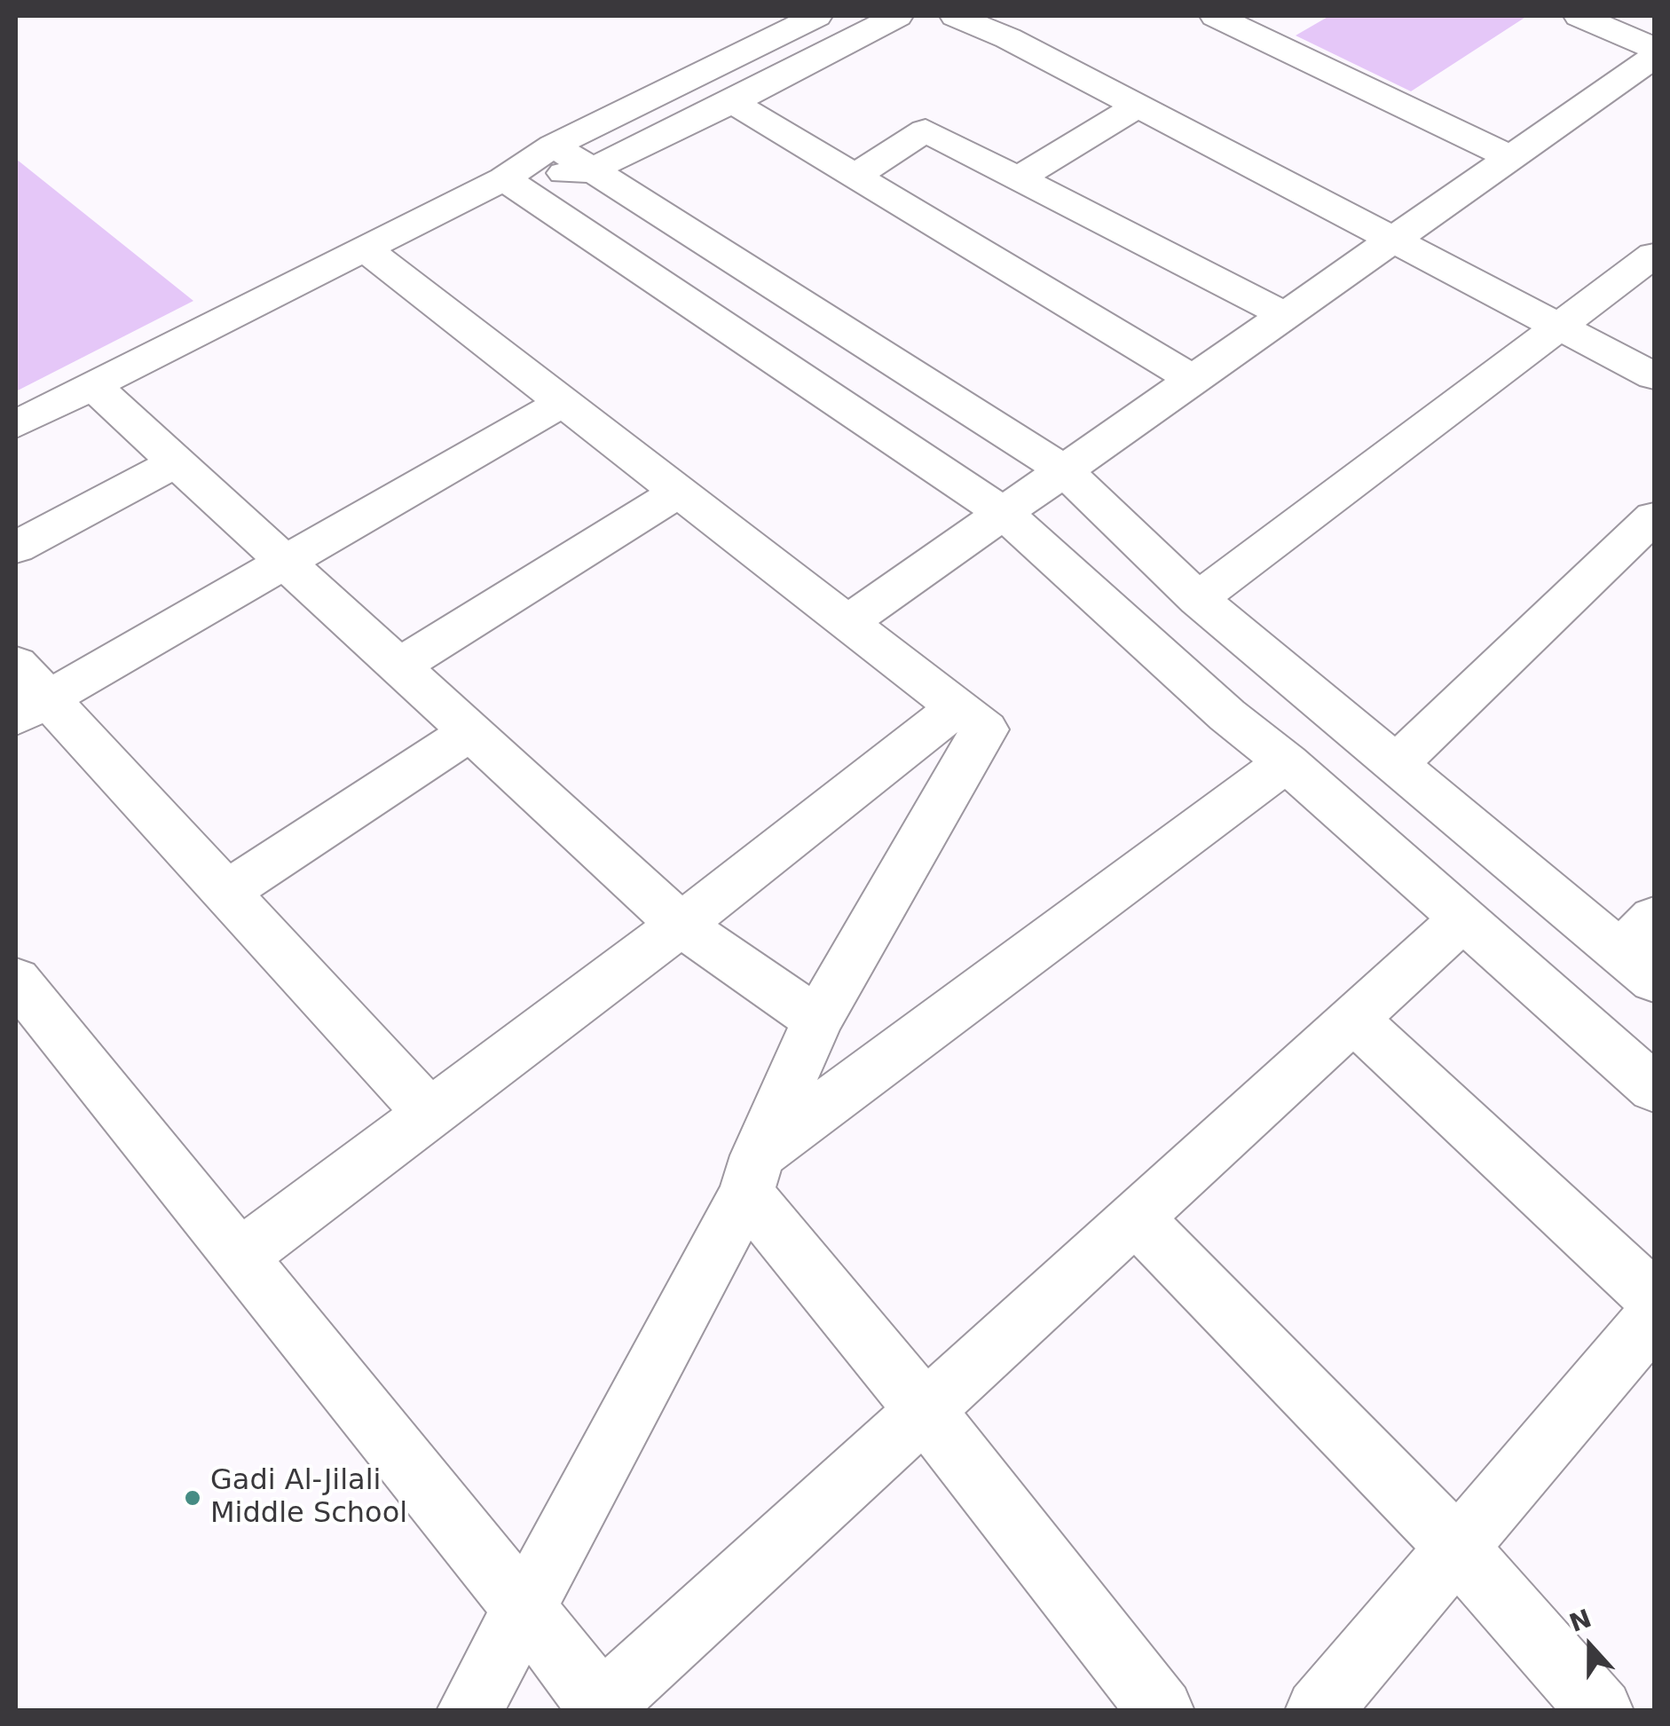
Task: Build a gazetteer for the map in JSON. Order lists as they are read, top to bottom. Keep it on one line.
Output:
{"places":["Gadi Al-Jilali Middle School"],"north":"top"}
